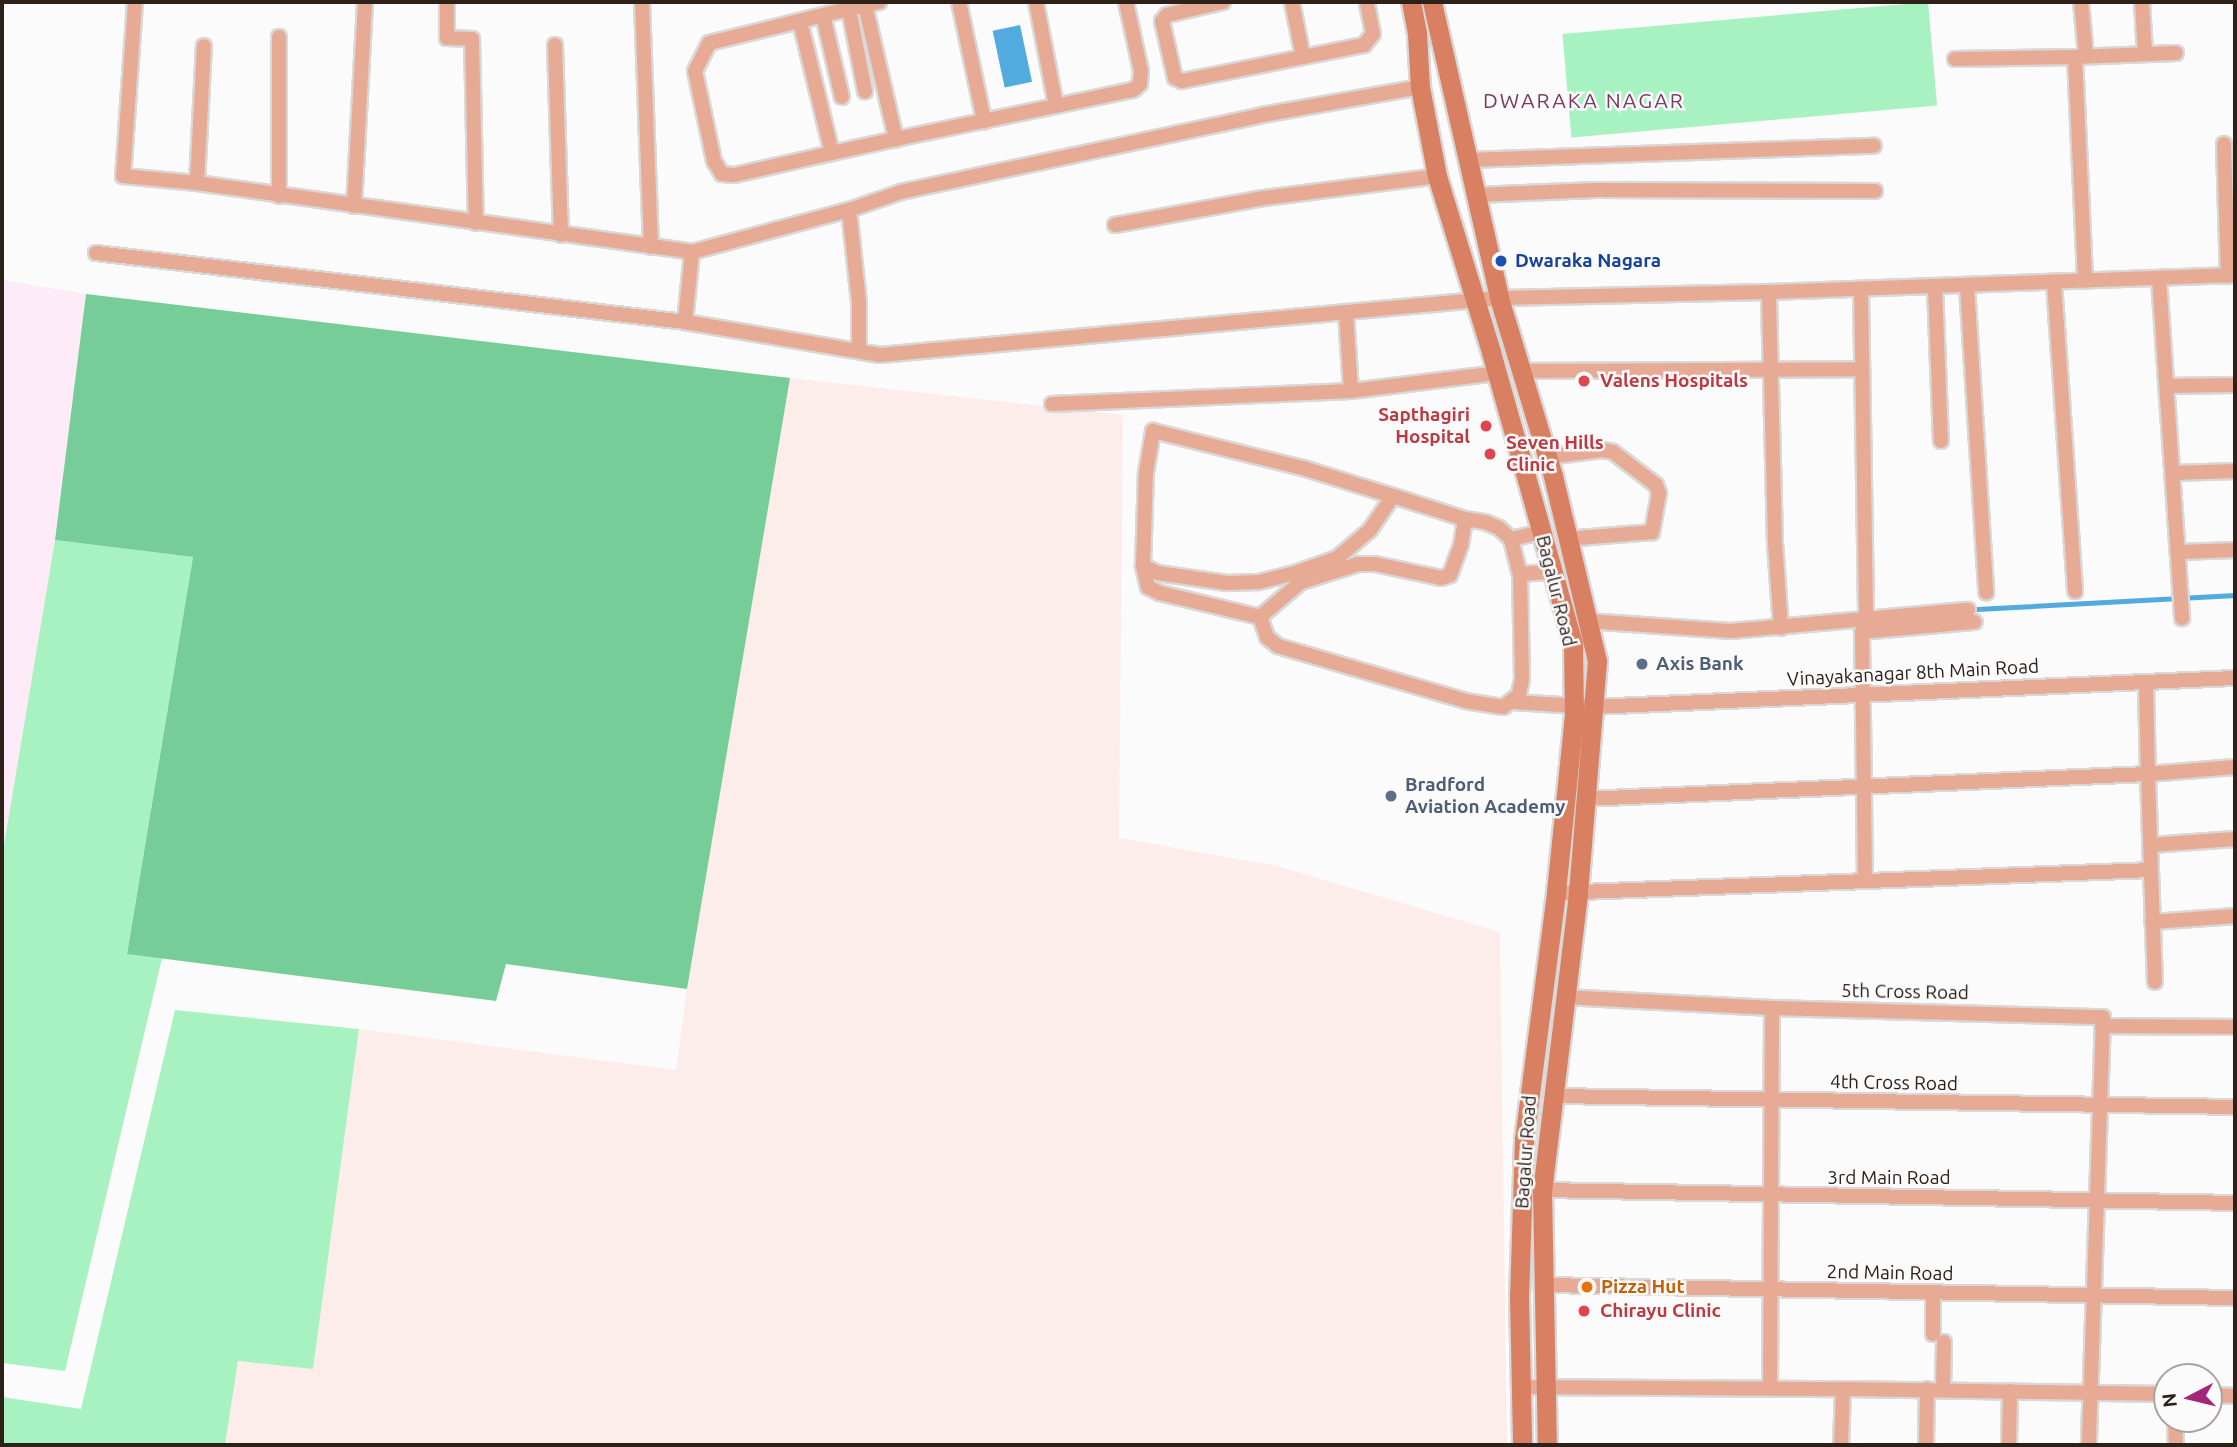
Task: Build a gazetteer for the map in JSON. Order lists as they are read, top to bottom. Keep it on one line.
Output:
{"streets":{"main road":["Bagalur Road"],"street":["Vinayakanagar 8th Main Road","5th Cross Road","4th Cross Road","3rd Main Road","2nd Main Road"]},"crossings":[["Bagalur Road","Vinayakanagar 8th Main Road"],["Bagalur Road","5th Cross Road"],["Bagalur Road","4th Cross Road"],["Bagalur Road","3rd Main Road"],["Bagalur Road","2nd Main Road"]],"districts":["DWARAKA NAGAR"],"places":["Dwaraka Nagara","Valens Hospitals","Sapthagiri Hospital","Seven Hills Clinic","Axis Bank","Bradford Aviation Academy","Pizza Hut","Chirayu Clinic"],"north":"left"}
